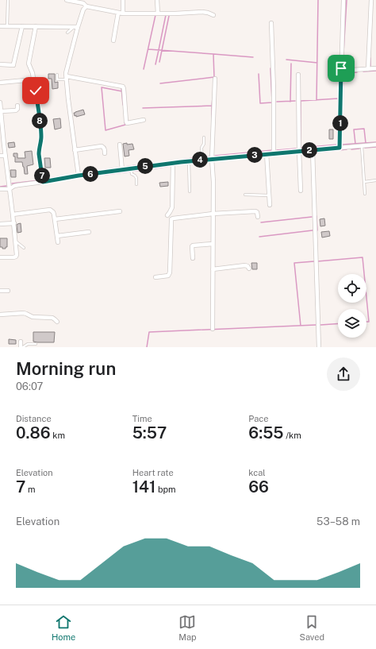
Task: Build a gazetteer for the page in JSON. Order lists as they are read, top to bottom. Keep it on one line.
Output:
{"page":{"pins":["8","1","2","3","4","5","6","7"],"heading":["Morning run","06:07"],"stats":[["Distance","0.86 km"],["Time","5:57"],["Pace","6:55 /km"],["Elevation","7 m"],["Heart rate","141 bpm"],["kcal","66"]],"chart":["Elevation","53–58 m"],"tabs":["Home","Map","Saved"]}}
